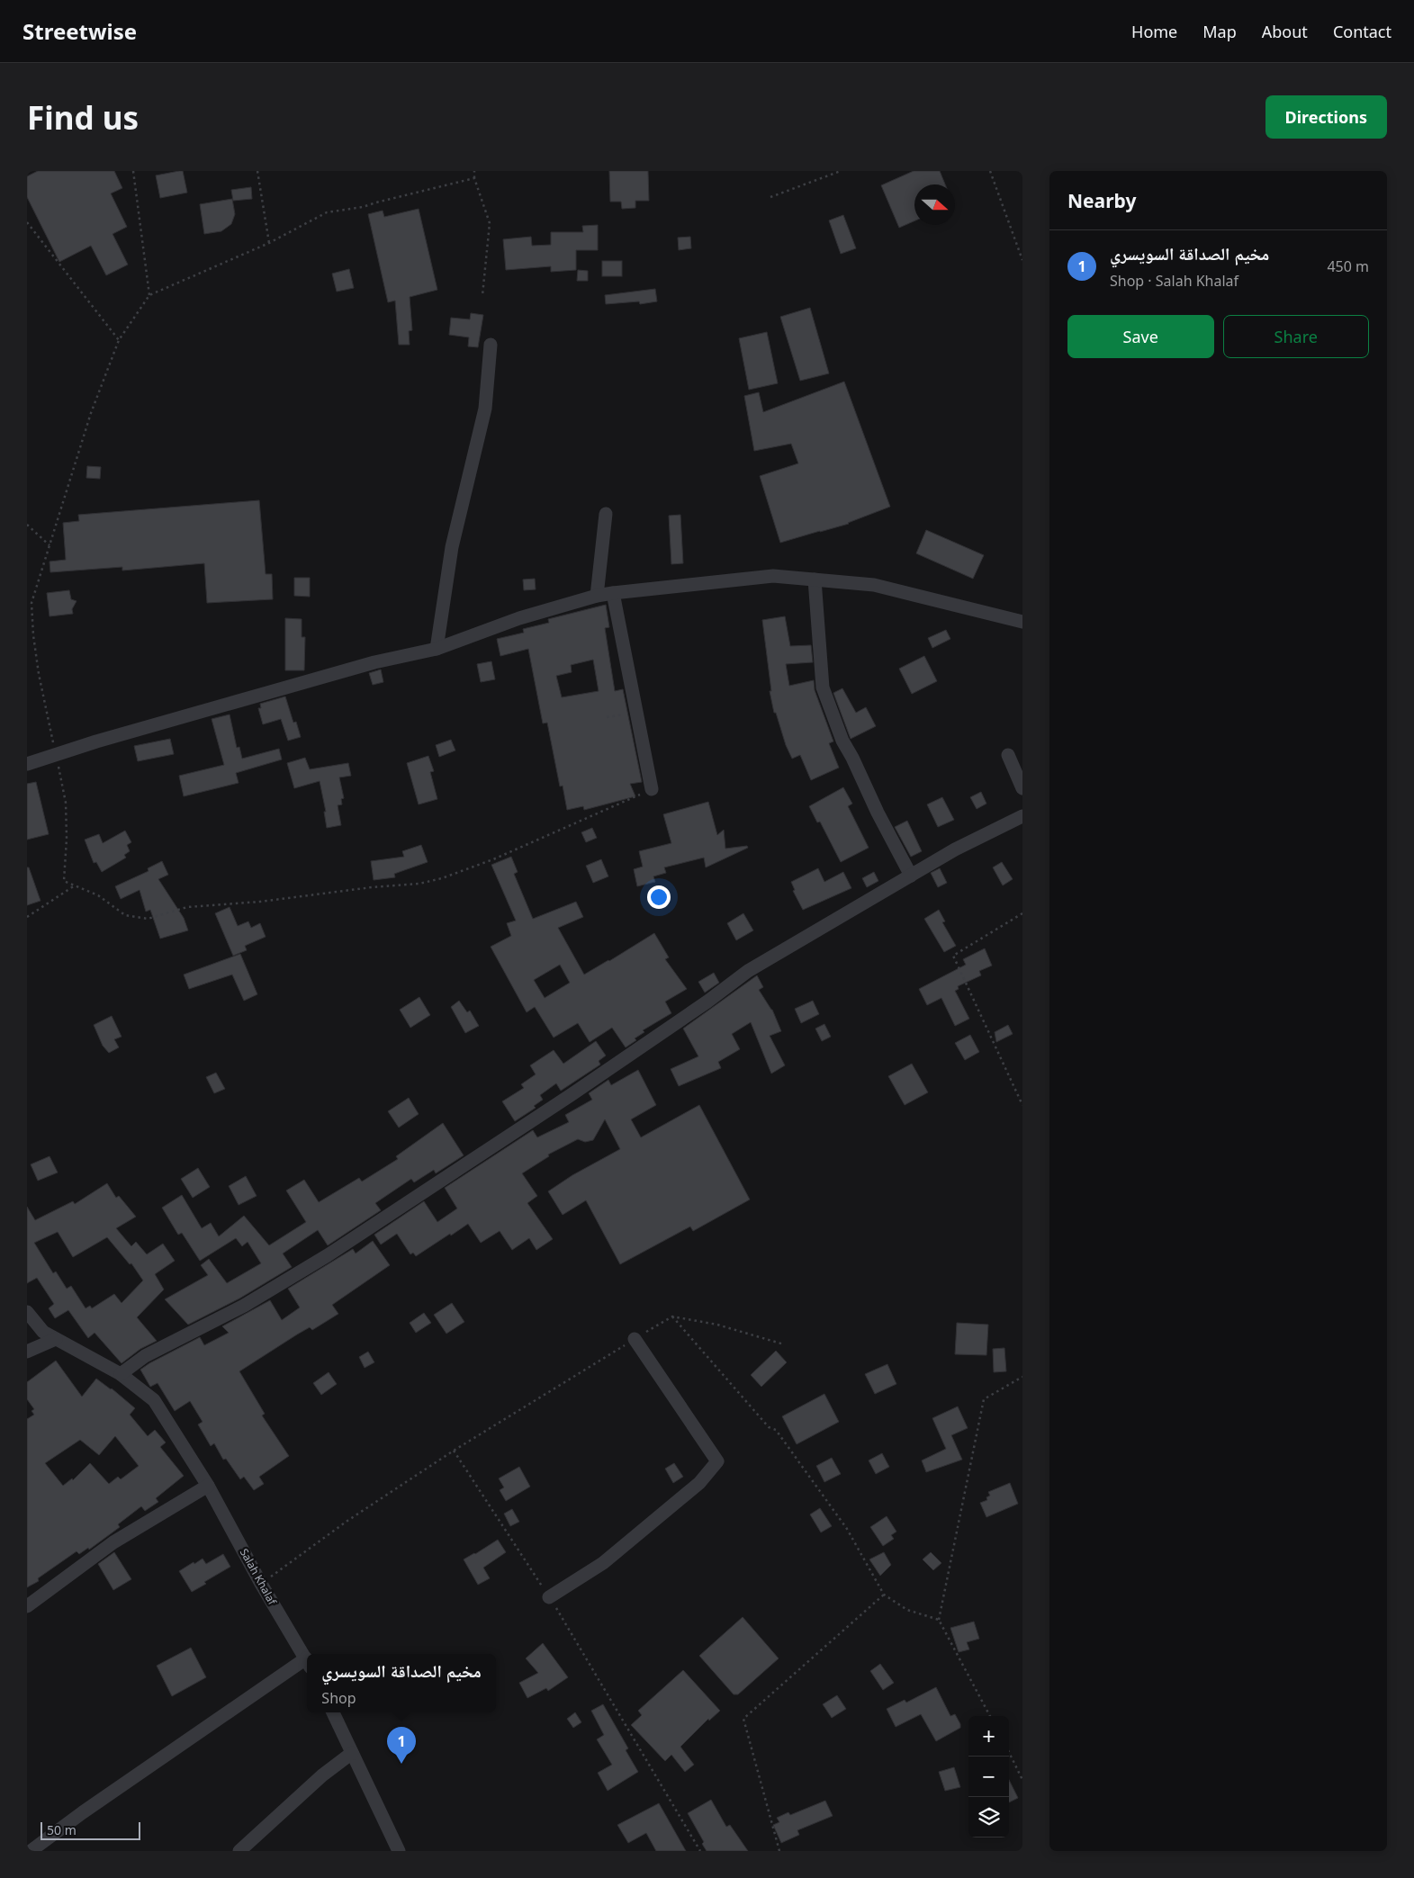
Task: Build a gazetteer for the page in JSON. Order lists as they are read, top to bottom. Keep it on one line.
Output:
{"streets":{"street":["Salah Khalaf"]},"scale_bar":"50 m","north":"right","page":{"header":"Streetwise","nav":["Home","Map","About","Contact"],"buttons":["Directions",["Save","Share"]],"title":"Find us","heading":"Nearby","list":[{"mark":"1","name":"مخيم الصداقة السويسري","note":"Shop · Salah Khalaf","value":"450 m"}],"popup":["مخيم الصداقة السويسري","Shop"],"map_buttons":["+","−"],"pins":"1","scale":"50 m"}}
